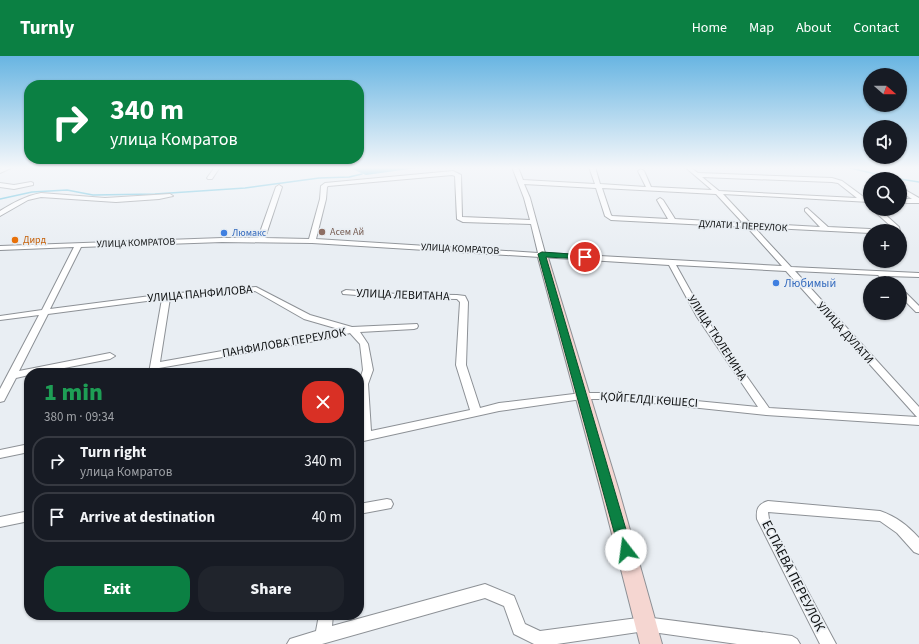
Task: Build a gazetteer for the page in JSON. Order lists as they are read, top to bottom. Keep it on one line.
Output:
{"streets":{"street":["ДУЛАТИ 1 ПЕРЕУЛОК","УЛИЦА КОМРАТОВ","УЛИЦА ПАНФИЛОВА","УЛИЦА ЛЕВИТАНА","УЛИЦА ДУЛАТИ","УЛИЦА ТЮЛЕНИНА","ПАНФИЛОВА ПЕРЕУЛОК","ҚОЙГЕЛДІ КӨШЕСІ","ЕСПАЕВА ПЕРЕУЛОК"]},"crossings":[["ДУЛАТИ 1 ПЕРЕУЛОК","УЛИЦА ДУЛАТИ"],["УЛИЦА КОМРАТОВ","УЛИЦА ДУЛАТИ"],["УЛИЦА КОМРАТОВ","УЛИЦА ТЮЛЕНИНА"],["УЛИЦА ПАНФИЛОВА","ПАНФИЛОВА ПЕРЕУЛОК"],["УЛИЦА ЛЕВИТАНА","ҚОЙГЕЛДІ КӨШЕСІ"],["УЛИЦА ТЮЛЕНИНА","ҚОЙГЕЛДІ КӨШЕСІ"]],"places":["Асем Ай","Люмакс","Дирд","Любимый"],"north":"right","page":{"header":"Turnly","nav":["Home","Map","About","Contact"],"map_buttons":["+","−"],"turn":["340 m","улица Комратов"],"heading":["1 min","380 m · 09:34"],"list":[{"name":"Turn right","note":"улица Комратов","value":"340 m"},{"name":"Arrive at destination","value":"40 m"}],"buttons":["Exit","Share"]}}
